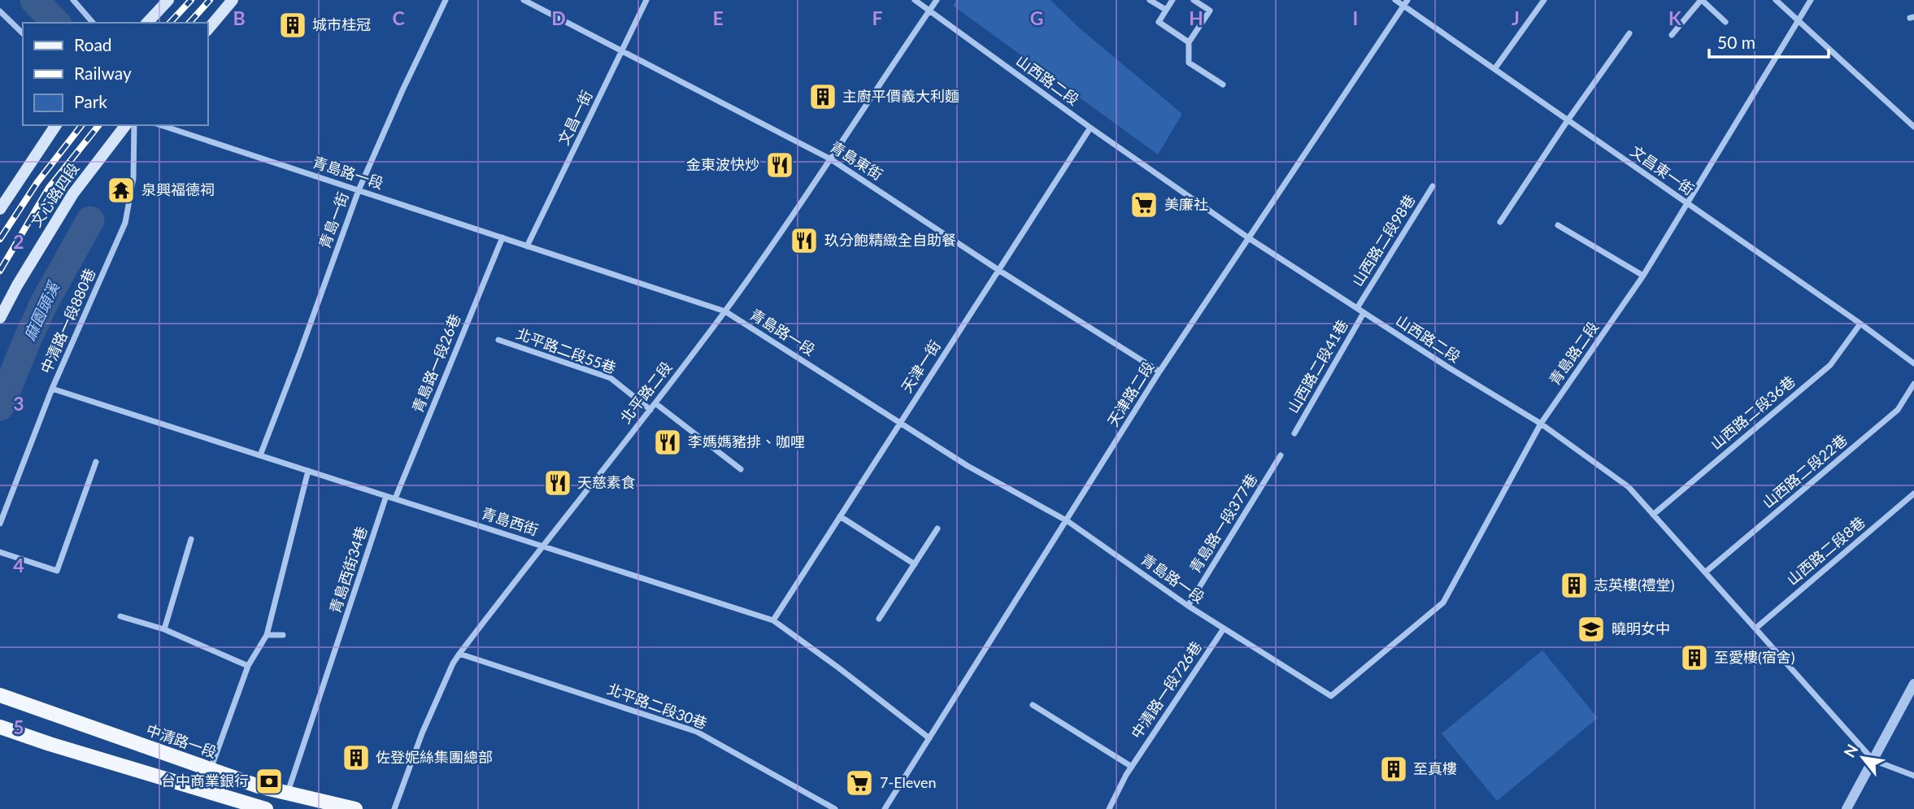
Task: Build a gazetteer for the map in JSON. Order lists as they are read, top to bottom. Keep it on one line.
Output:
{"streets":{"main road":["文心路四段","中清路一段"],"street":["山西路二段","文昌一街","青島東街","文昌東一街","青島路一段","青島一街","山西路二段98巷","中清路一段880巷","北平路二段55巷","青島路二段","青島路一段26巷","天津一街","山西路二段41巷","北平路二段","天津路二段","山西路二段36巷","山西路二段22巷","青島西街","青島路一段377巷","山西路二段8巷","青島西街34巷","中清路一段726巷","北平路二段30巷"]},"crossings":[["山西路二段","山西路二段98巷"],["山西路二段","青島路二段"],["山西路二段","天津一街"],["山西路二段","山西路二段41巷"],["山西路二段","北平路二段"],["山西路二段","天津路二段"],["山西路二段","山西路二段36巷"],["山西路二段","山西路二段22巷"],["山西路二段","山西路二段8巷"],["文昌一街","青島東街"],["文昌一街","青島路一段"],["青島東街","天津一街"],["青島東街","北平路二段"],["青島東街","天津路二段"],["文昌東一街","青島路二段"],["文昌東一街","天津路二段"],["文昌東一街","山西路二段36巷"],["青島路一段","青島一街"],["青島路一段","青島路二段"],["青島路一段","青島路一段26巷"],["青島路一段","天津一街"],["青島路一段","北平路二段"],["青島路一段","天津路二段"],["青島路一段","青島路一段377巷"],["青島路一段","中清路一段726巷"],["青島一街","青島西街"],["中清路一段880巷","青島西街"],["北平路二段55巷","北平路二段"],["青島路一段26巷","青島西街"],["天津一街","青島西街"],["北平路二段","青島西街"],["北平路二段","北平路二段30巷"],["天津路二段","青島西街"],["青島西街","青島西街34巷"],["青島西街34巷","中清路一段"]],"water":["麻園頭溪"],"places":{"building":["城市桂冠","主廚平價義大利麵","志英樓(禮堂)","至愛樓(宿舍)","佐登妮絲集團總部","至真樓"],"restaurant":["金東波快炒","玖分飽精緻全自助餐","李媽媽豬排、咖哩","天慈素食"],"temple":["泉興福德祠"],"supermarket":["美廉社","7-Eleven"],"school or university":["曉明女中"],"bank":["台中商業銀行"]},"legend":["Road","Railway","Park"],"scale_bar":"50 m","north":"top left","grid":{"columns":["B","C","D","E","F","G","H","I","J","K"],"rows":["2","3","4","5"]}}
